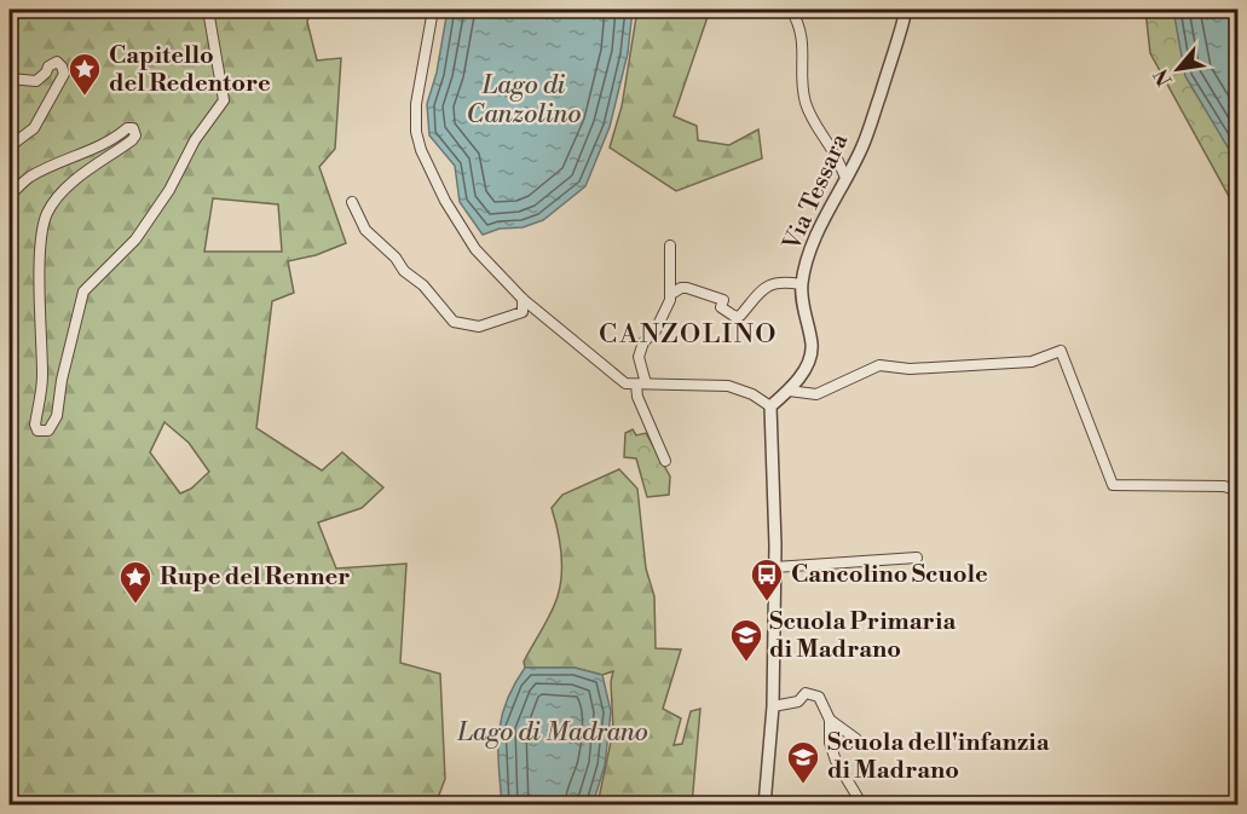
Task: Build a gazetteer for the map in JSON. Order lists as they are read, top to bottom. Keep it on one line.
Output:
{"streets":{"street":["Via Tessara"]},"districts":["CANZOLINO"],"water":["Lago di Canzolino","Lago di Madrano"],"places":{"place":["Capitello del Redentore","Rupe del Renner"],"bus stop":["Cancolino Scuole"],"school or university":["Scuola Primaria di Madrano","Scuola dell'infanzia di Madrano"]},"north":"bottom left"}
